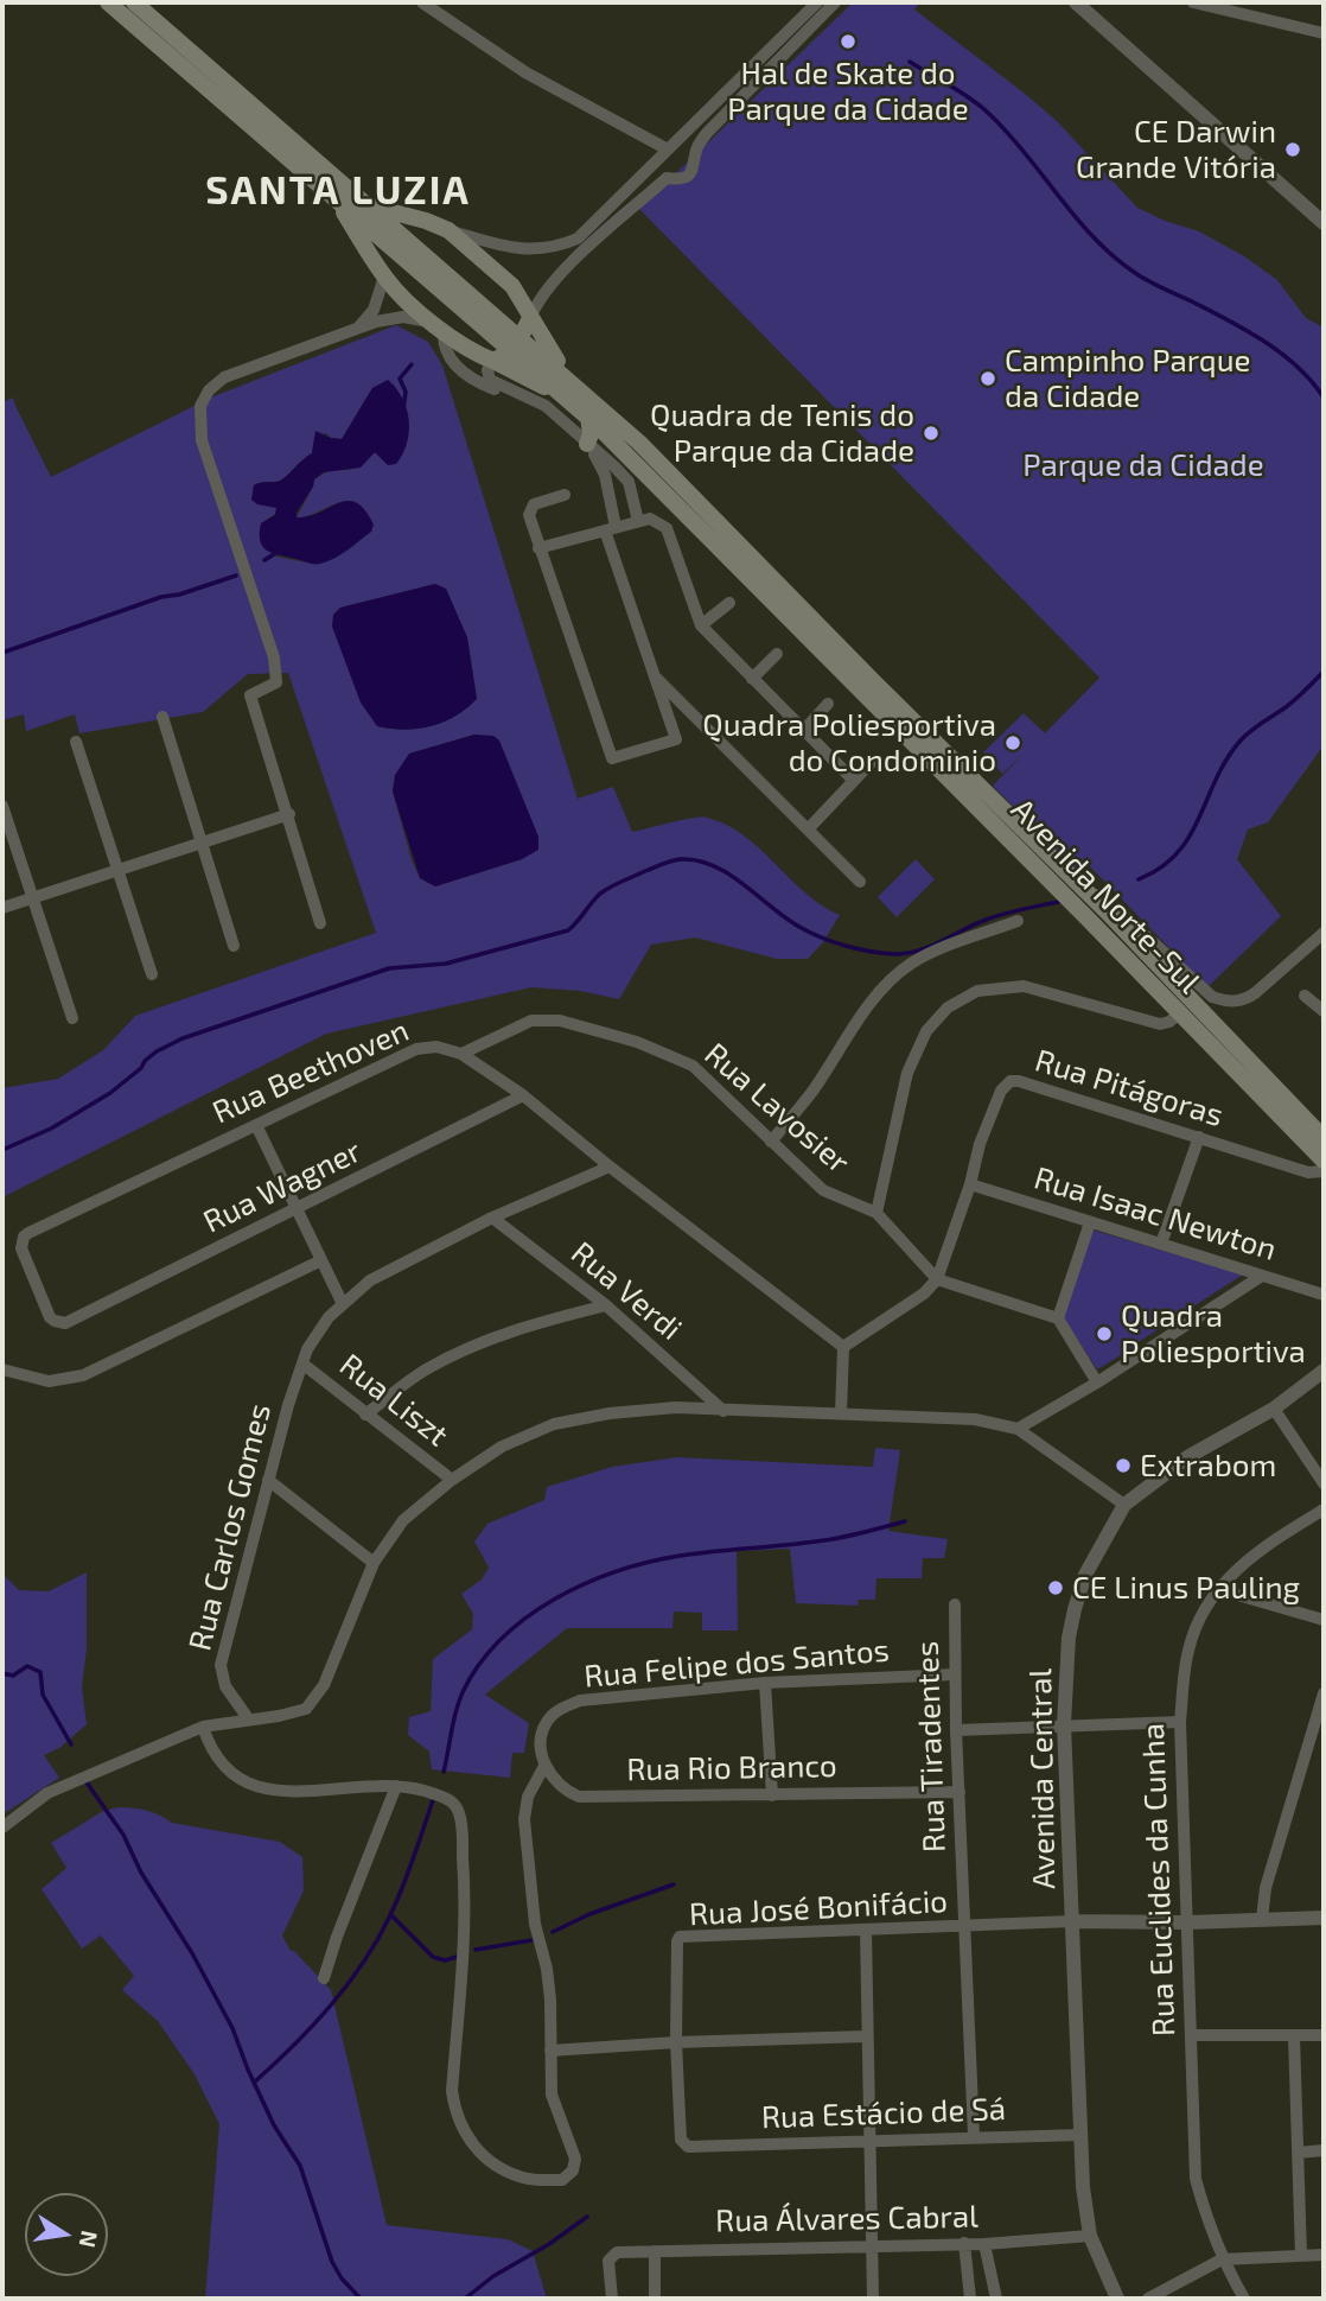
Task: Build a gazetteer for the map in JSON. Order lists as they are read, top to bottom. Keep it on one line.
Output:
{"streets":{"main road":["Avenida Norte-Sul"],"street":["Rua Beethoven","Rua Pitágoras","Rua Lavosier","Rua Wagner","Rua Isaac Newton","Rua Verdi","Rua Liszt","Rua Carlos Gomes","Rua Felipe dos Santos","Rua Tiradentes","Rua Rio Branco","Avenida Central","Rua Euclides da Cunha","Rua José Bonifácio","Rua Estácio de Sá","Rua Álvares Cabral"]},"crossings":[["Rua Beethoven","Rua Lavosier"],["Rua Beethoven","Rua Wagner"],["Rua Beethoven","Rua Carlos Gomes"],["Rua Pitágoras","Rua Lavosier"],["Rua Pitágoras","Rua Isaac Newton"],["Rua Verdi","Rua Carlos Gomes"],["Rua Liszt","Rua Carlos Gomes"],["Rua Felipe dos Santos","Rua Tiradentes"],["Rua Felipe dos Santos","Rua Rio Branco"],["Rua Tiradentes","Rua Rio Branco"],["Rua Tiradentes","Rua José Bonifácio"],["Rua Tiradentes","Rua Estácio de Sá"],["Avenida Central","Rua José Bonifácio"],["Avenida Central","Rua Estácio de Sá"],["Avenida Central","Rua Álvares Cabral"],["Rua José Bonifácio","Rua Estácio de Sá"]],"districts":["SANTA LUZIA"],"parks":["Parque da Cidade"],"places":["Hal de Skate do Parque da Cidade","CE Darwin Grande Vitória","Campinho Parque da Cidade","Quadra de Tenis do Parque da Cidade","Quadra Poliesportiva do Condominio","Quadra Poliesportiva","Extrabom","CE Linus Pauling"],"north":"right"}
